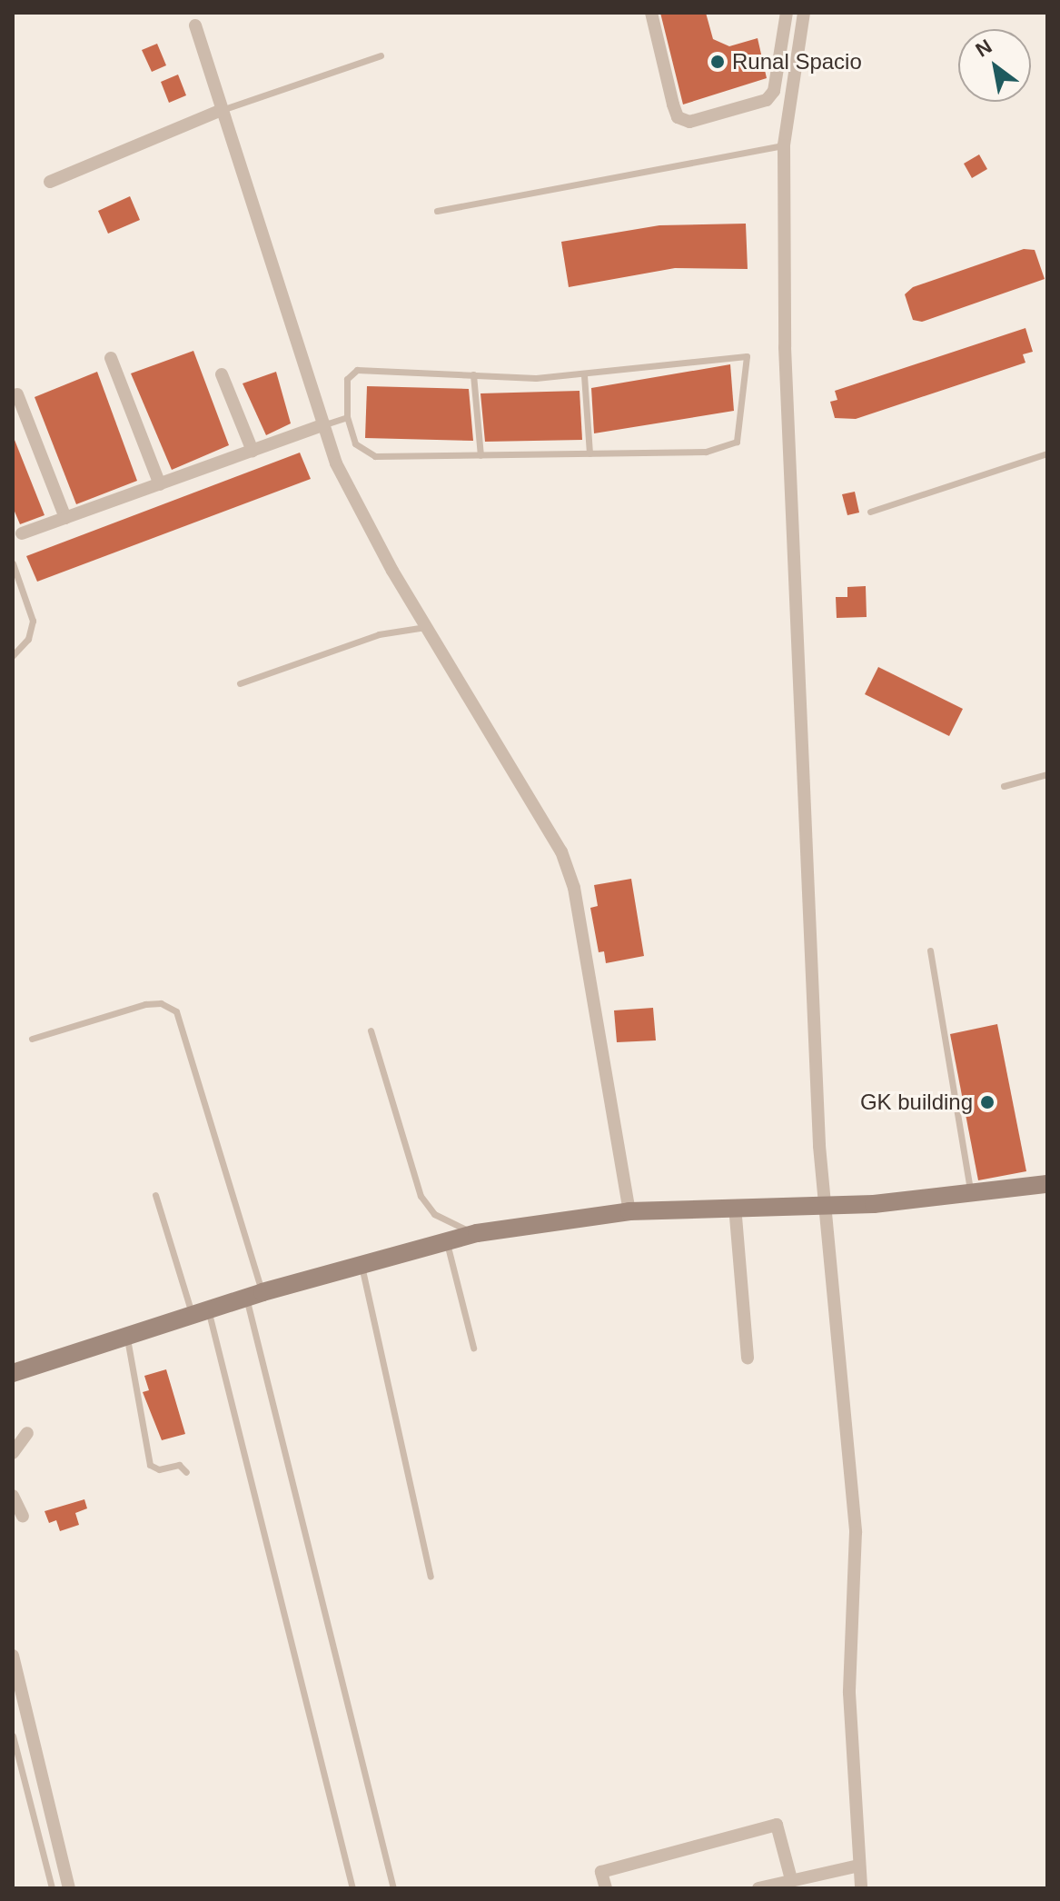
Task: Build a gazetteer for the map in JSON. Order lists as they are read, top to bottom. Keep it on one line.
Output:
{"places":["Runal Spacio","GK building"],"north":"top left"}
